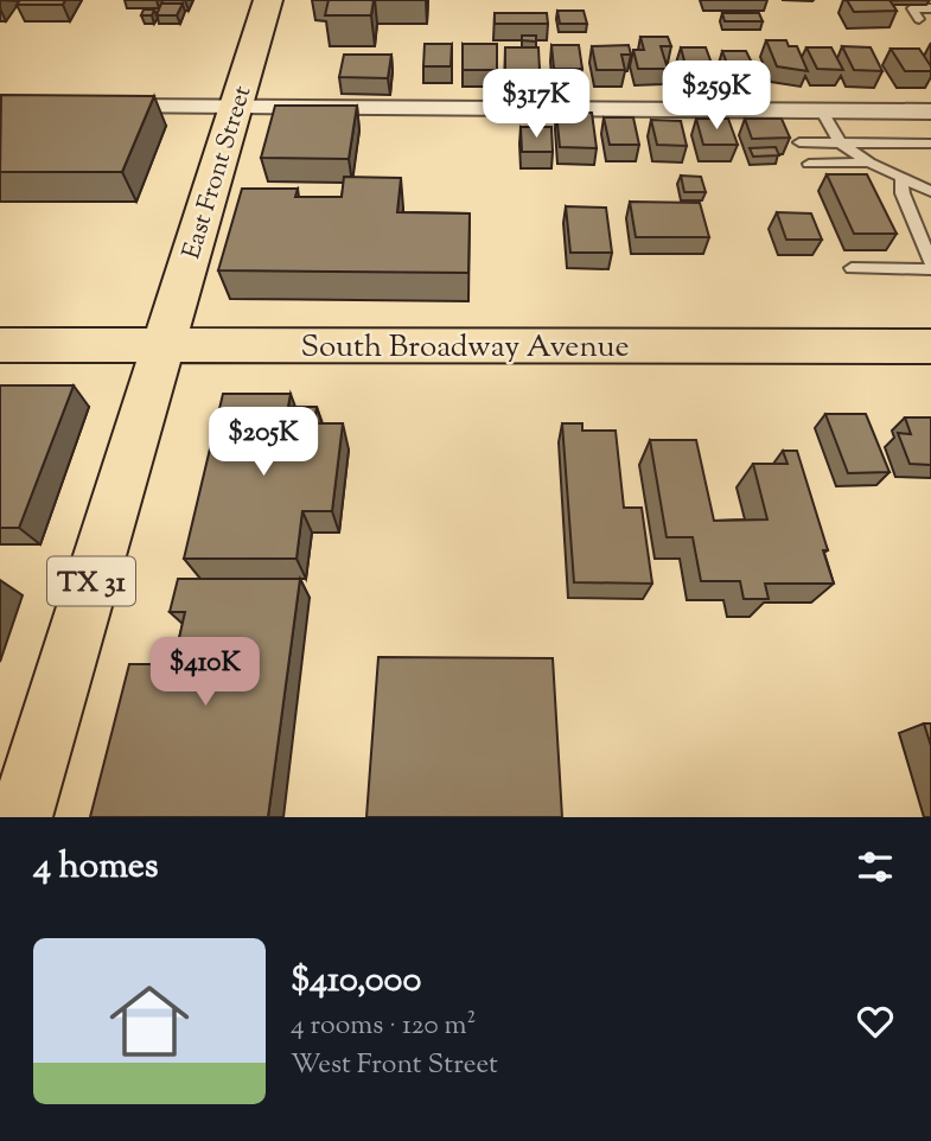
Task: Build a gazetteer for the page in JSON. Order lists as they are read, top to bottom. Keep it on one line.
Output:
{"streets":{"main road":["East Front Street","South Broadway Avenue","TX 31"]},"crossings":[["East Front Street","South Broadway Avenue"],["East Front Street","TX 31"],["South Broadway Avenue","TX 31"]],"page":{"price":["$259K","$317K","$205K","$410K"],"heading":"4 homes","list":[{"name":"$410,000","note":"4 rooms · 120 m² · West Front Street"}]}}
